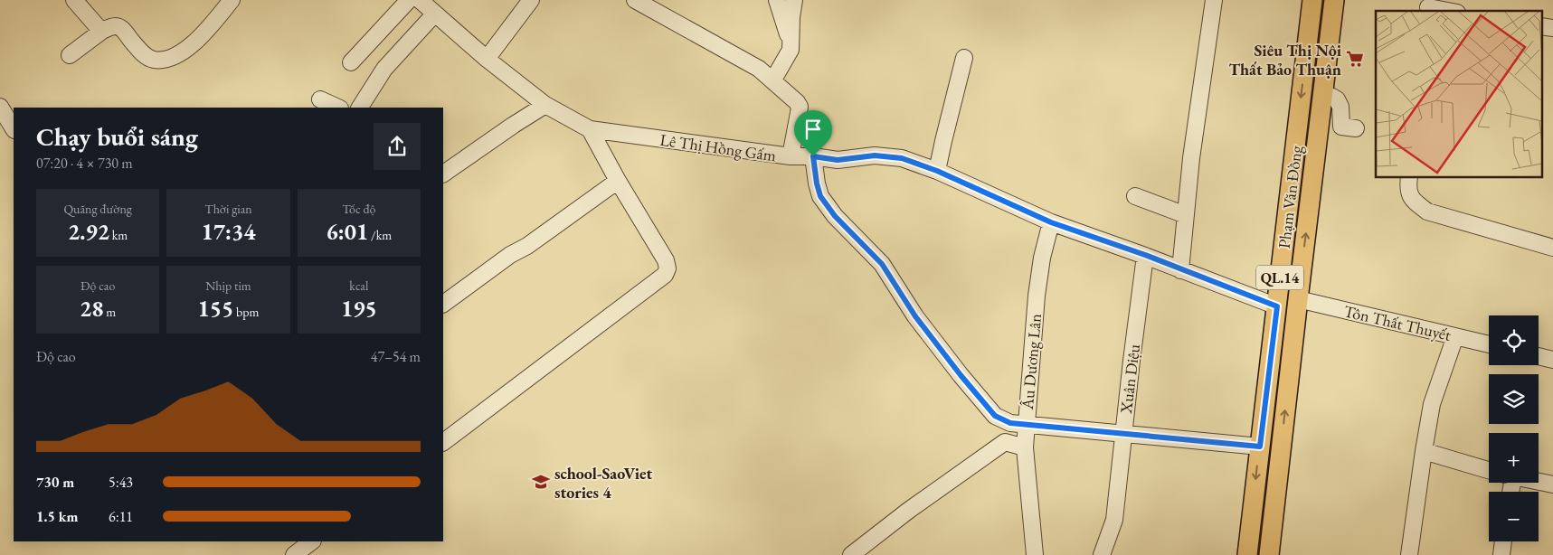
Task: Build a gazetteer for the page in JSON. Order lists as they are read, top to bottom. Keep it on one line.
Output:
{"streets":{"main road":["Phạm Văn Đồng","QL.14"],"street":["Lê Thị Hồng Gấm","Tôn Thất Thuyết","Âu Dương Lân","Xuân Diệu"]},"crossings":[["Lê Thị Hồng Gấm","Phạm Văn Đồng"],["Lê Thị Hồng Gấm","Âu Dương Lân"],["Lê Thị Hồng Gấm","Xuân Diệu"],["Phạm Văn Đồng","Tôn Thất Thuyết"]],"places":{"supermarket":["Siêu Thị Nội Thất Bảo Thuận"],"school or university":["school-SaoViet stories 4"]},"page":{"heading":["Chạy buổi sáng","07:20 · 4 × 730 m"],"stats":[["Quãng đường","2.92 km"],["Thời gian","17:34"],["Tốc độ","6:01 /km"],["Độ cao","28 m"],["Nhịp tim","155 bpm"],["kcal","195"]],"map_buttons":["+","−"],"chart":["Độ cao","47–54 m"],"list":[{"name":"730 m","note":"5:43"},{"name":"1.5 km","note":"6:11"}]}}
